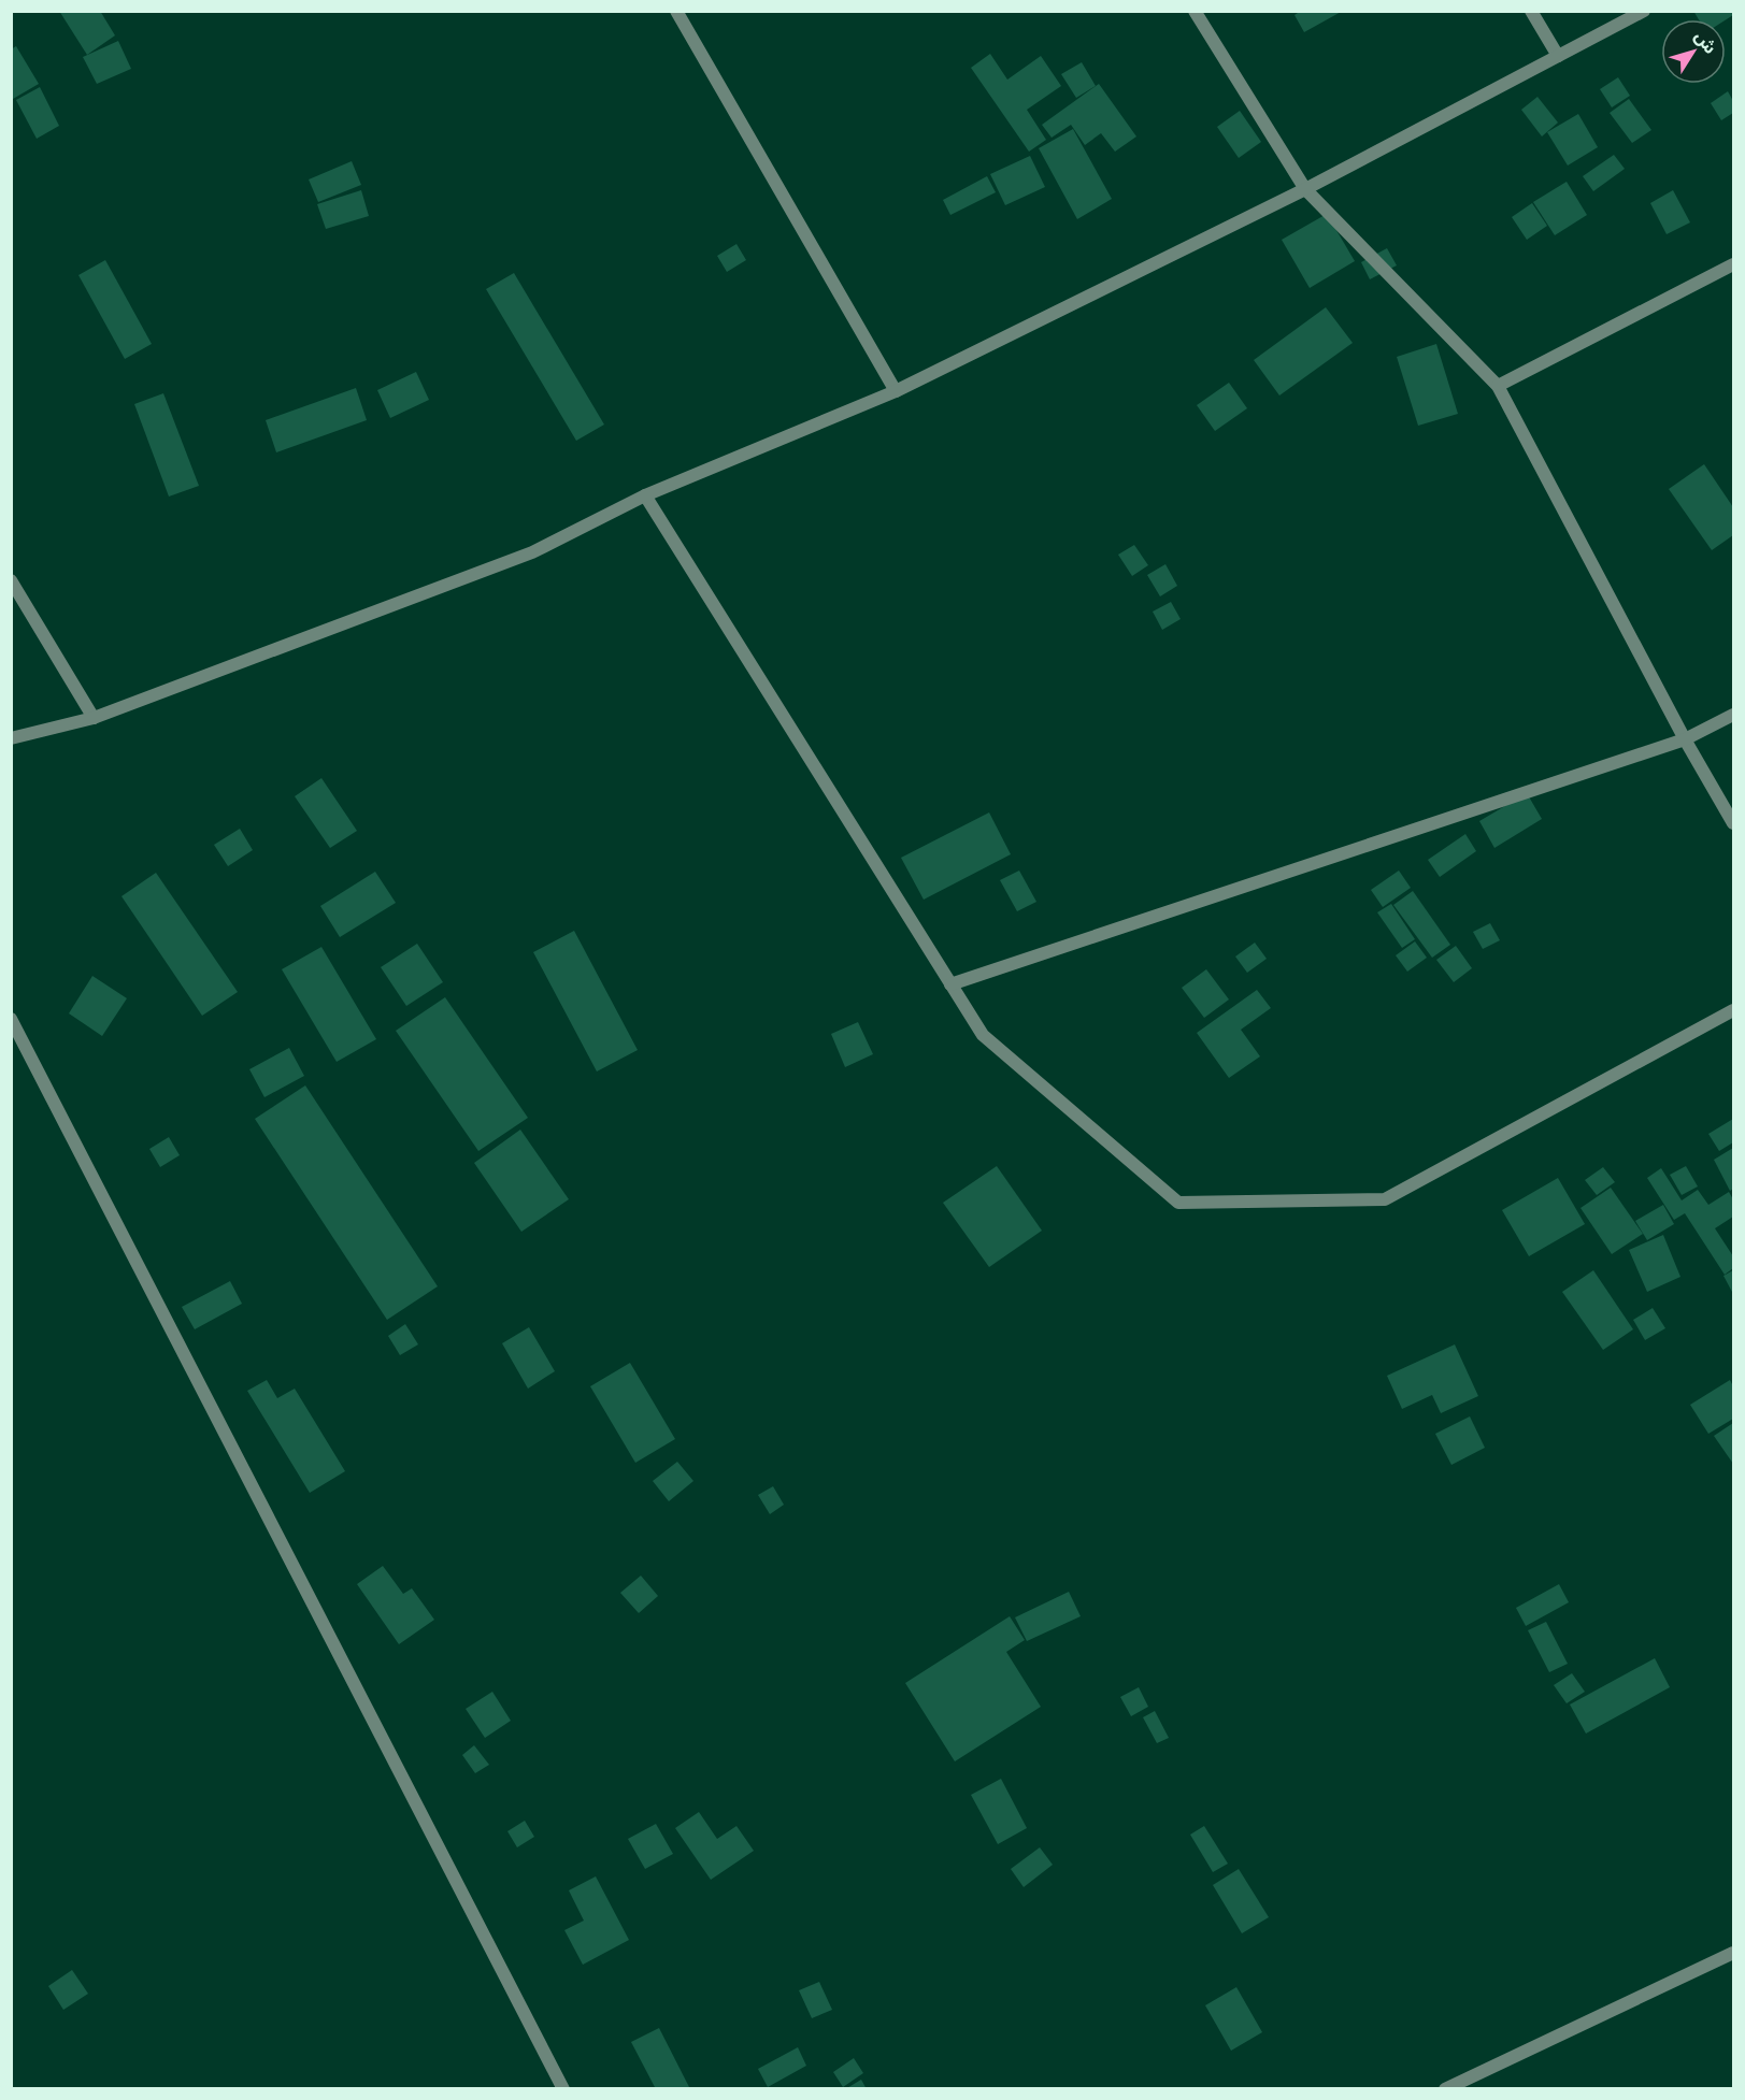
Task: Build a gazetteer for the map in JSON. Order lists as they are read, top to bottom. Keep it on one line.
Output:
{"north":"top right"}
